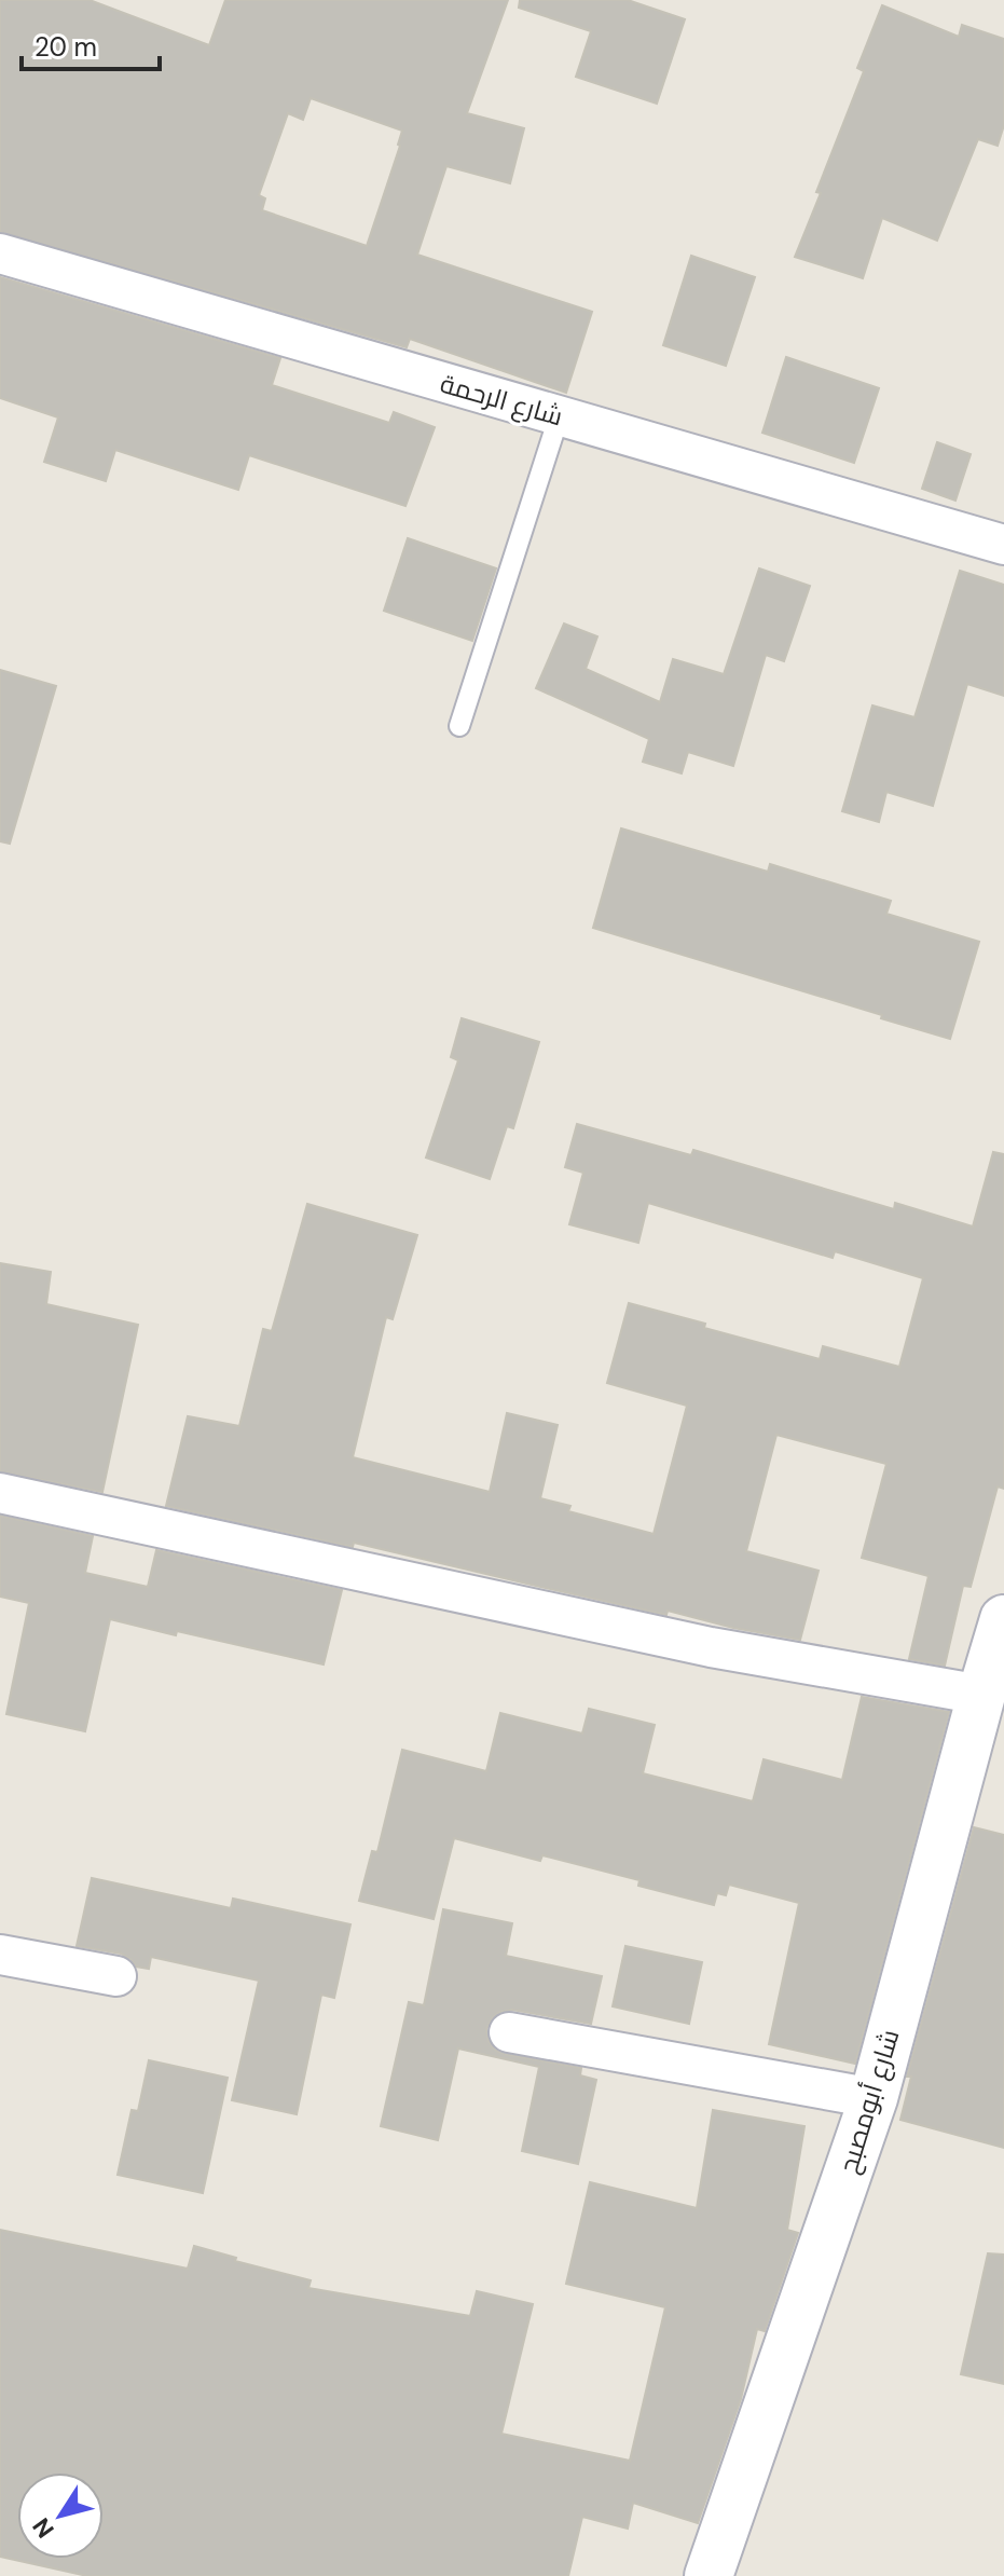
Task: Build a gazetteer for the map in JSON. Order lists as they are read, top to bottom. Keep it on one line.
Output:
{"streets":{"street":["شارع الرحمة","شارع أبومصبح"]},"scale_bar":"20 m","north":"bottom left"}
